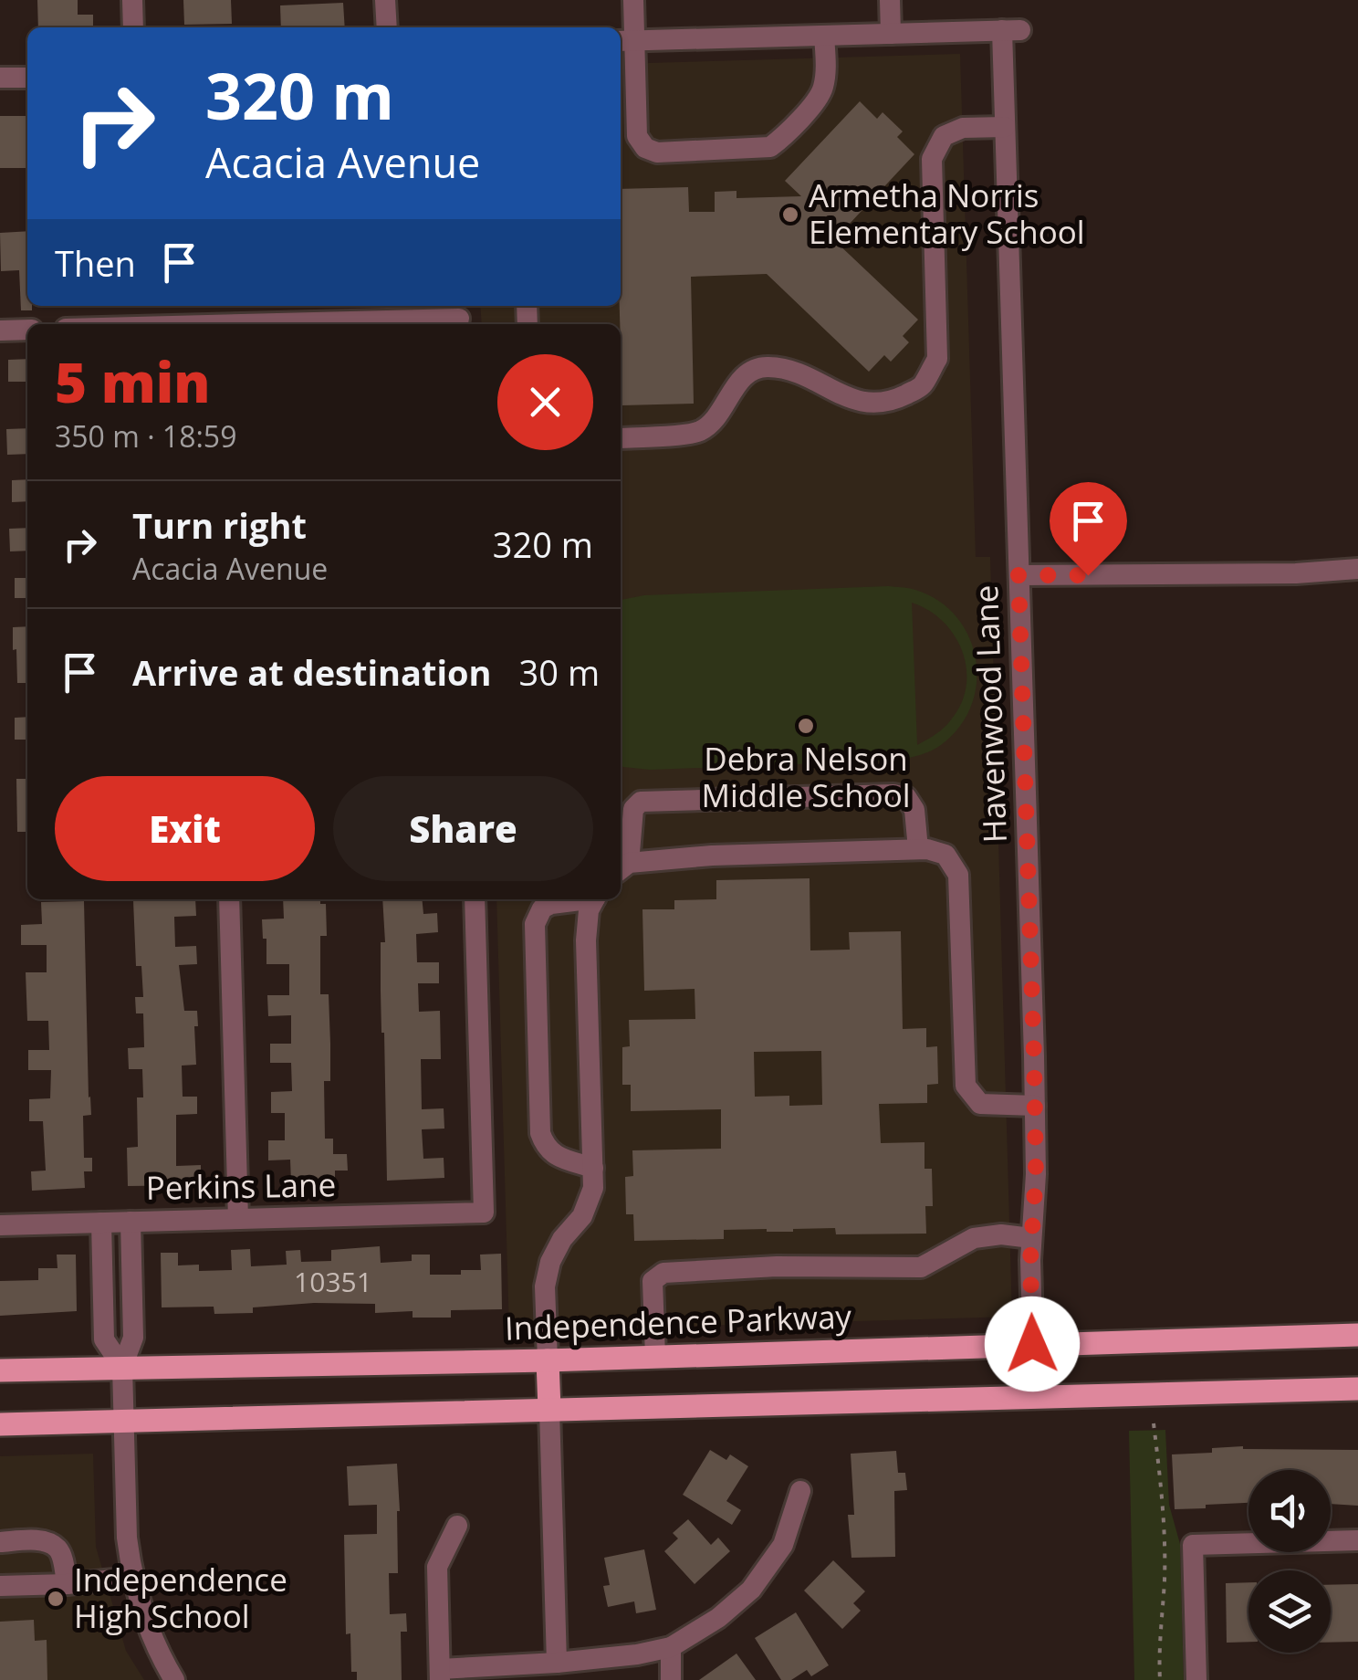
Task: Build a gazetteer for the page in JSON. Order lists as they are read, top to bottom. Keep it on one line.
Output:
{"streets":{"main road":["Independence Parkway"],"street":["Havenwood Lane","Perkins Lane"]},"crossings":[["Havenwood Lane","Independence Parkway"]],"places":["Armetha Norris Elementary School","Debra Nelson Middle School","Independence High School"],"house_numbers":["10351"],"page":{"turn":["320 m","Acacia Avenue"],"then":"Then","heading":["5 min","350 m · 18:59"],"list":[{"name":"Turn right","note":"Acacia Avenue","value":"320 m"},{"name":"Arrive at destination","value":"30 m"}],"buttons":["Exit","Share"]}}
